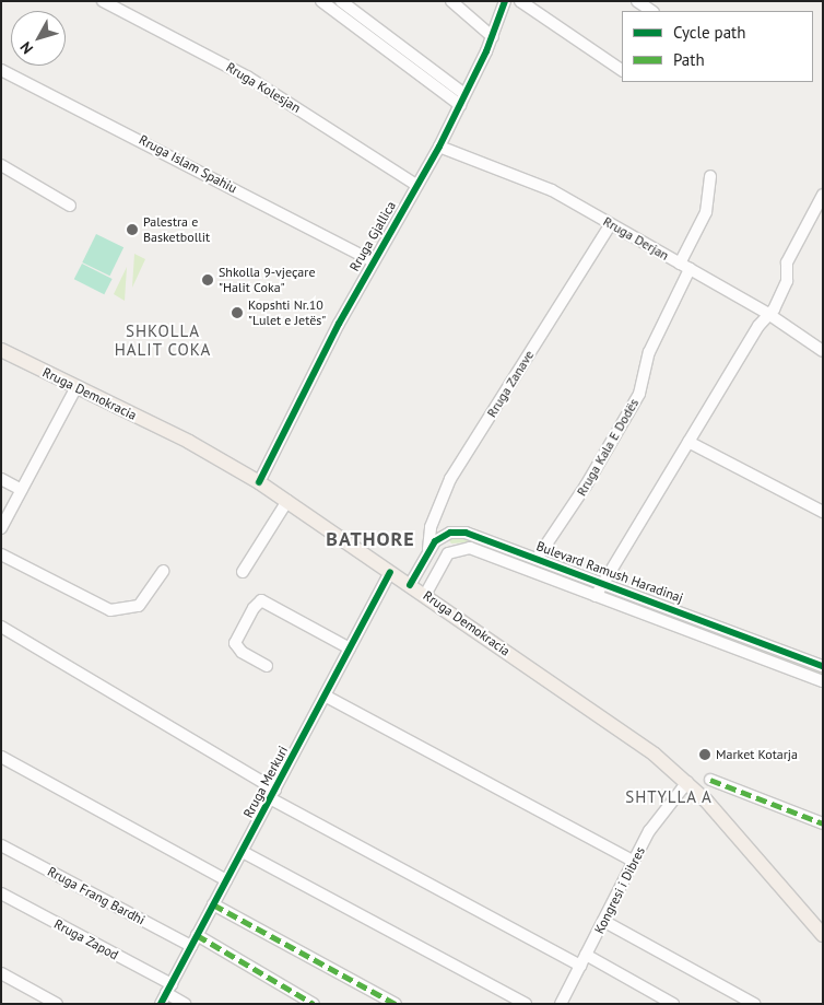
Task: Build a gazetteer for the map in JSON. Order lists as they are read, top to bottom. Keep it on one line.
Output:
{"streets":{"main road":["Rruga Demokracia"],"street":["Rruga Kolesjan","Rruga Islam Spahiu","Rruga Gjallica","Rruga Derjan","Rruga Zanave","Rruga Kala E Dodës","Bulevard Ramush Haradinaj","Rruga Merkuri","Kongresi i Dibres","Rruga Frang Bardhi","Rruga Zapod"]},"crossings":[["Rruga Kolesjan","Rruga Gjallica"],["Rruga Islam Spahiu","Rruga Gjallica"],["Rruga Gjallica","Rruga Derjan"],["Rruga Gjallica","Rruga Demokracia"],["Rruga Derjan","Rruga Zanave"],["Rruga Derjan","Rruga Kala E Dodës"],["Rruga Zanave","Bulevard Ramush Haradinaj"],["Rruga Demokracia","Bulevard Ramush Haradinaj"],["Rruga Demokracia","Rruga Merkuri"],["Rruga Demokracia","Kongresi i Dibres"],["Rruga Kala E Dodës","Bulevard Ramush Haradinaj"],["Rruga Merkuri","Rruga Frang Bardhi"],["Rruga Merkuri","Rruga Zapod"]],"districts":["SHKOLLA HALIT COKA","BATHORE","SHTYLLA A"],"places":["Palestra e Basketbollit","Shkolla 9-vjeçare \"Halit Coka\"","Kopshti Nr.10 \"Lulet e Jetës\"","Market Kotarja"],"legend":["Cycle path","Path"],"north":"bottom left"}
